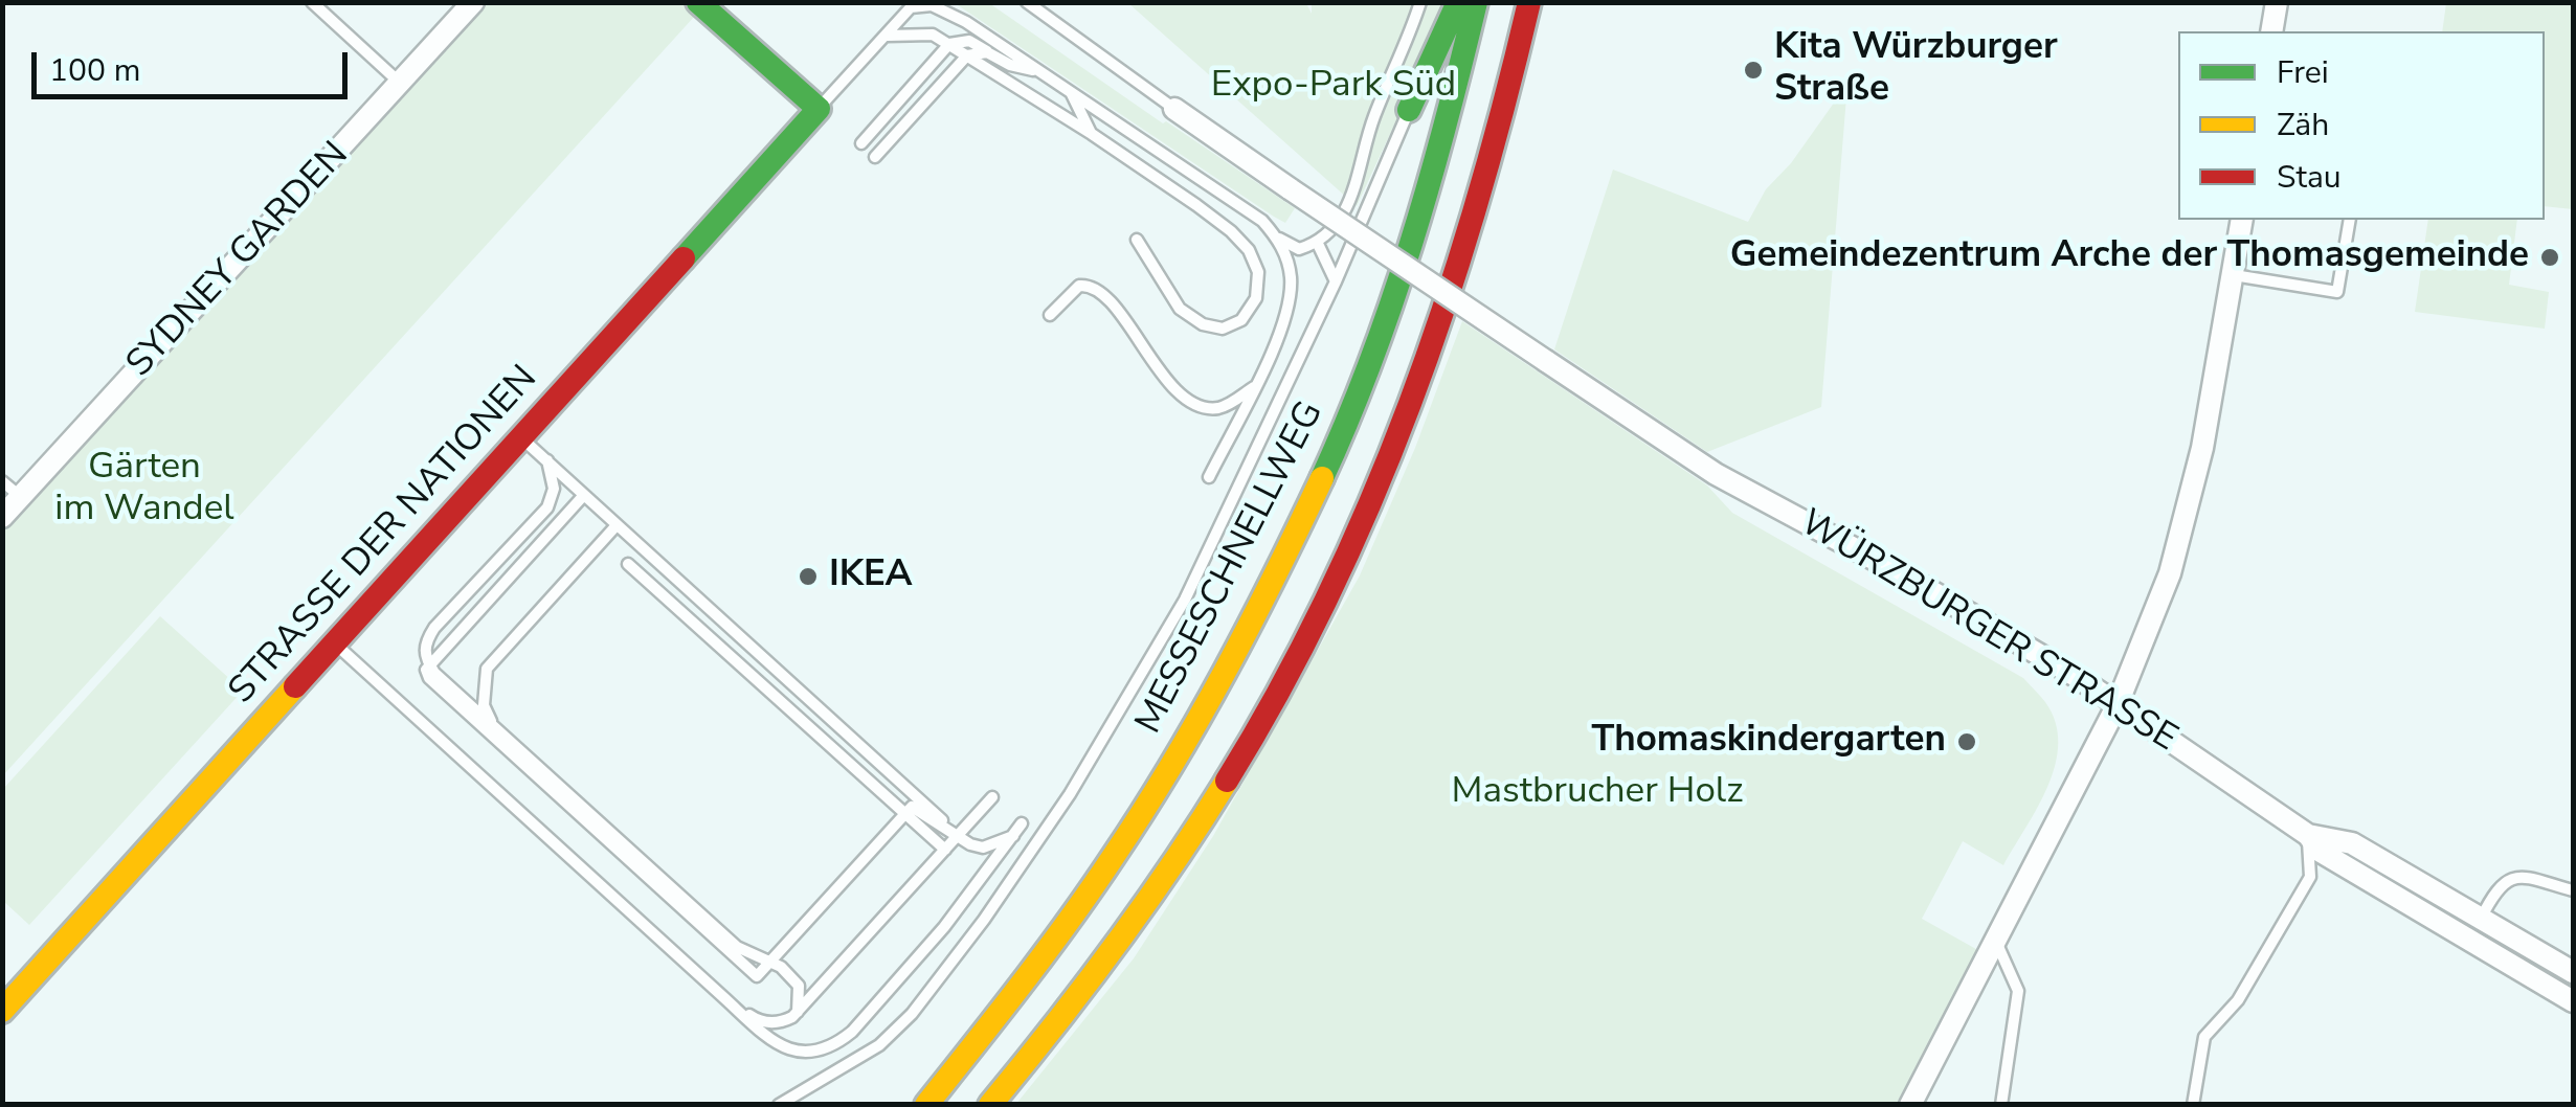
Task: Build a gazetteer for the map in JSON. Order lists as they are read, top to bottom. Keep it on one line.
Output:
{"streets":{"main road":["STRASSE DER NATIONEN","MESSESCHNELLWEG"],"street":["SYDNEY GARDEN","WÜRZBURGER STRASSE"]},"parks":["Expo-Park Süd","Gärten im Wandel","Mastbrucher Holz"],"places":["Kita Würzburger Straße","Gemeindezentrum Arche der Thomasgemeinde","IKEA","Thomaskindergarten"],"legend":["Frei","Zäh","Stau"],"scale_bar":"100 m"}
